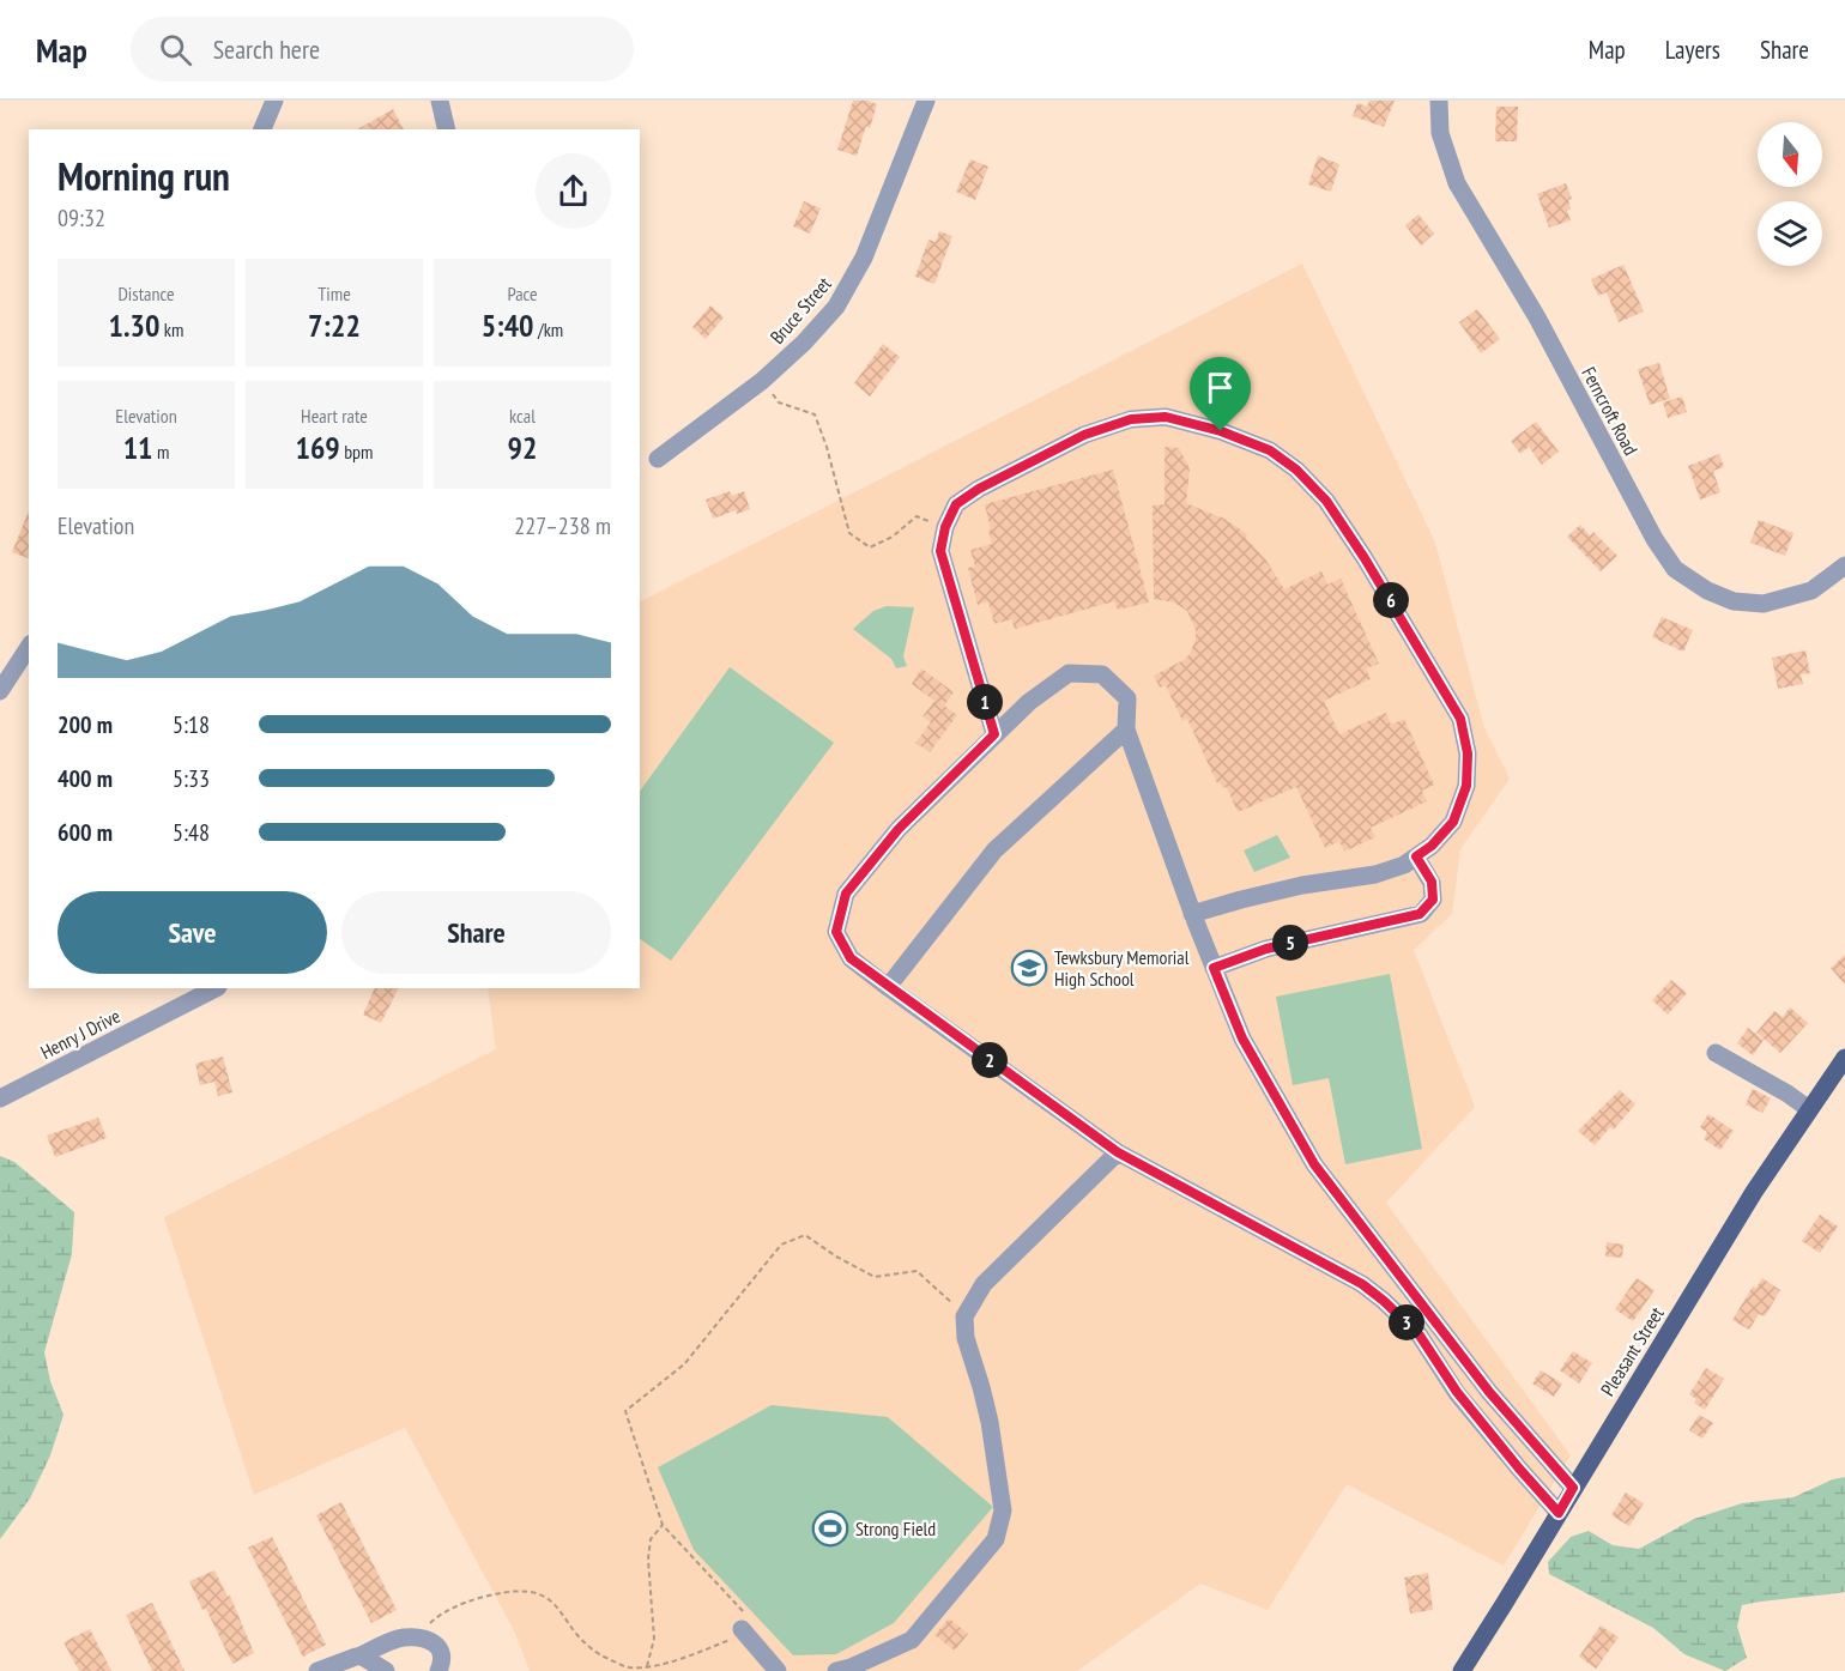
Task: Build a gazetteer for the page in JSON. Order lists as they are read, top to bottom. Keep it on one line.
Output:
{"streets":{"main road":["Pleasant Street"],"street":["Bruce Street","Ferncroft Road","Henry J Drive"]},"places":{"school or university":["Tewksbury Memorial High School"],"sports":["Strong Field"]},"north":"bottom","page":{"header":"Map","search":"Search here","nav":["Map","Layers","Share"],"heading":["Morning run","09:32"],"stats":[["Distance","1.30 km"],["Time","7:22"],["Pace","5:40 /km"],["Elevation","11 m"],["Heart rate","169 bpm"],["kcal","92"]],"chart":["Elevation","227–238 m"],"pins":["6","1","5","2","3"],"list":[{"name":"200 m","note":"5:18"},{"name":"400 m","note":"5:33"},{"name":"600 m","note":"5:48"}],"buttons":["Save","Share"]}}
